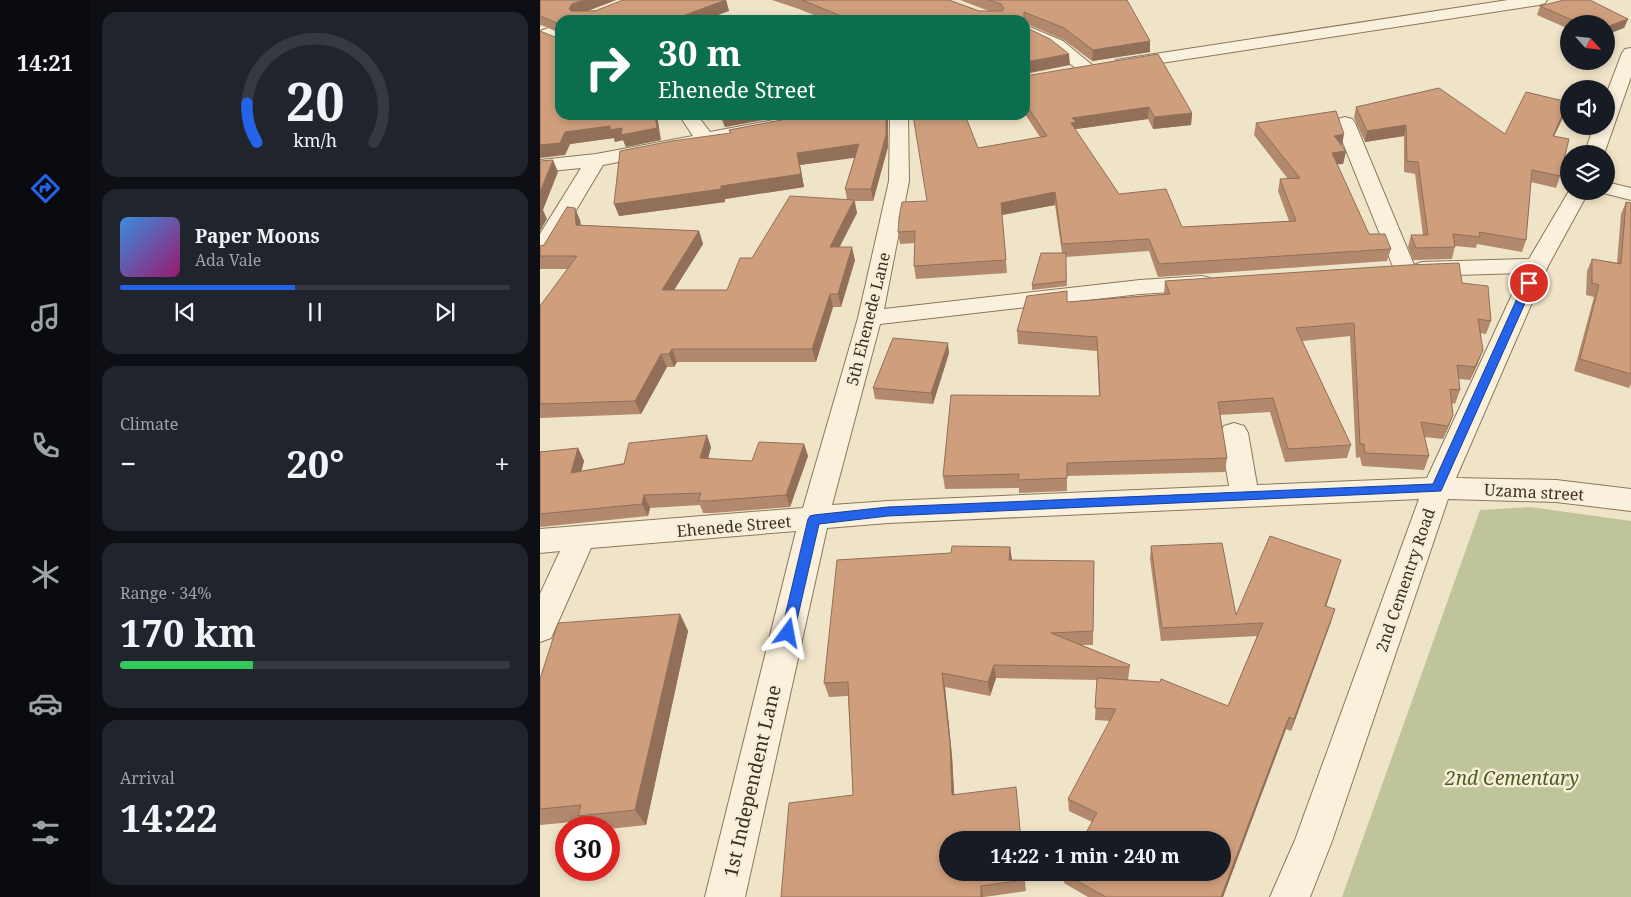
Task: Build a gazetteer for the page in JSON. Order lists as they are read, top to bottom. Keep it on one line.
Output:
{"streets":{"street":["5th Ehenede Lane","Uzama street","Ehenede Street","2nd Cementry Road","1st Independent Lane"]},"crossings":[["5th Ehenede Lane","Ehenede Street"],["5th Ehenede Lane","1st Independent Lane"],["Uzama street","Ehenede Street"],["Uzama street","2nd Cementry Road"],["Ehenede Street","2nd Cementry Road"],["Ehenede Street","1st Independent Lane"]],"parks":["2nd Cementary"],"north":"bottom right","page":{"tabs":"14:21","turn":["30 m","Ehenede Street"],"song":["Paper Moons","Ada Vale"],"tile":["Climate",["Range · 34%","170 km"],["Arrival","14:22"]],"heat":["−","20°","+"],"limit":"30","trip":"14:22 · 1 min · 240 m","gauge":["20","km/h"]}}
